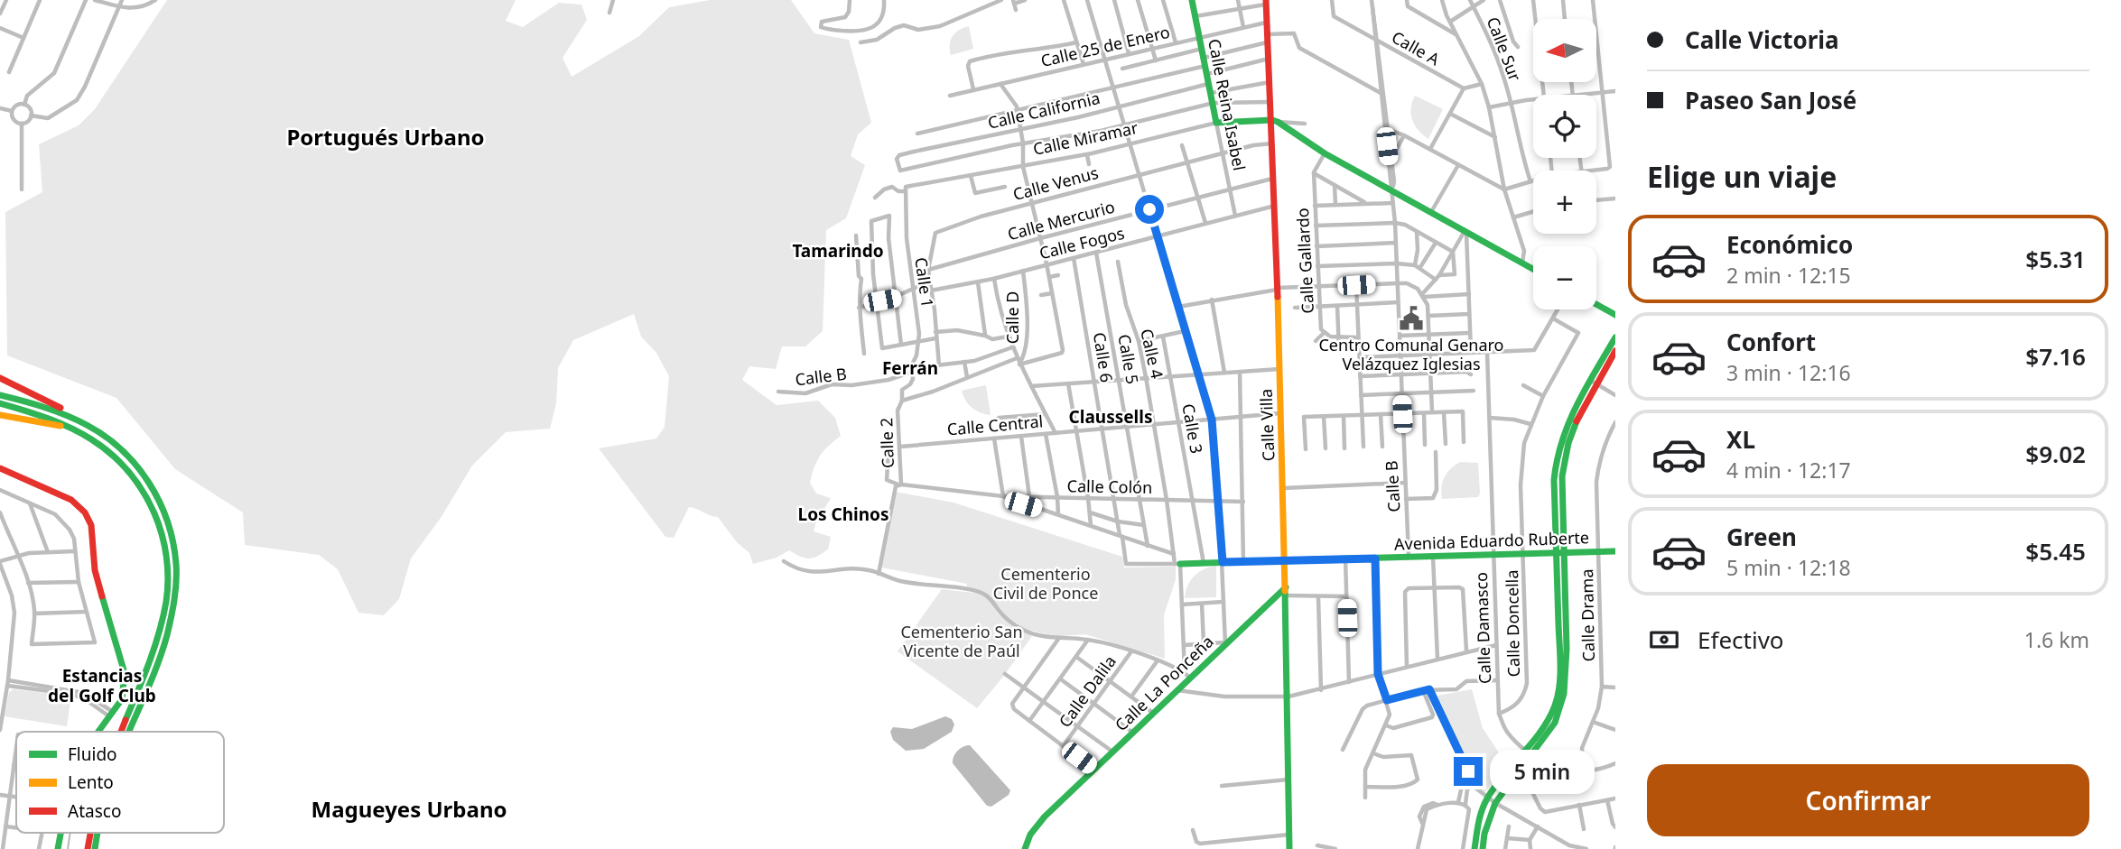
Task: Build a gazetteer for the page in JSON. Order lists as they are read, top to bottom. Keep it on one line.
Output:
{"streets":{"main road":["Calle Reina Isabel","Calle Miramar","Calle Villa","Avenida Eduardo Ruberte","Calle La Ponceña"],"street":["Calle 25 de Enero","Calle A","Calle Sur","Calle California","Calle Venus","Calle Mercurio","Calle Fogos","Calle Gallardo","Calle 1","Calle D","Calle 4","Calle 6","Calle 5","Calle B","Calle Central","Calle 3","Calle 2","Calle Colón","Calle Drama","Calle Doncella","Calle Damasco","Calle Dalila"]},"crossings":[["Calle 25 de Enero","Calle Reina Isabel"],["Calle 25 de Enero","Calle Villa"],["Calle Reina Isabel","Calle California"],["Calle Reina Isabel","Calle Miramar"],["Calle Reina Isabel","Calle Venus"],["Calle Reina Isabel","Calle Mercurio"],["Calle Reina Isabel","Calle Fogos"],["Calle Miramar","Calle 1"],["Calle Miramar","Calle Villa"],["Calle Venus","Calle Mercurio"],["Calle Mercurio","Calle Villa"],["Calle Fogos","Calle D"],["Calle Fogos","Calle 6"],["Calle Fogos","Calle 5"],["Calle Fogos","Calle Villa"],["Calle 1","Calle B"],["Calle 1","Calle 2"],["Calle 4","Calle 6"],["Calle 4","Calle Central"],["Calle 4","Calle Colón"],["Calle 4","Avenida Eduardo Ruberte"],["Calle 4","Calle La Ponceña"],["Calle 6","Calle Central"],["Calle 6","Calle Colón"],["Calle 6","Avenida Eduardo Ruberte"],["Calle 5","Calle Central"],["Calle 5","Calle Colón"],["Calle B","Calle 2"],["Calle B","Avenida Eduardo Ruberte"],["Calle Central","Calle Villa"],["Calle Central","Calle 3"],["Calle Central","Calle 2"],["Calle Villa","Avenida Eduardo Ruberte"],["Calle Villa","Calle La Ponceña"],["Calle 3","Calle Colón"],["Calle 3","Avenida Eduardo Ruberte"],["Calle 2","Calle Colón"],["Avenida Eduardo Ruberte","Calle Drama"],["Avenida Eduardo Ruberte","Calle Doncella"],["Avenida Eduardo Ruberte","Calle Damasco"],["Calle Drama","Calle Damasco"],["Calle Doncella","Calle Damasco"]],"districts":["Portugués Urbano","Tamarindo","Ferrán","Claussells","Los Chinos","Estancias del Golf Club","Magueyes Urbano"],"parks":["Cementerio Civil de Ponce","Cementerio San Vicente de Paúl"],"places":{"public building":["Centro Comunal Genaro Velázquez Iglesias"]},"legend":["Fluido","Lento","Atasco"],"north":"left","page":{"banner":["Calle Victoria","Paseo San José"],"map_buttons":["+","−"],"heading":"Elige un viaje","list":[{"name":"Económico","note":"2 min · 12:15","value":"$5.31"},{"name":"Confort","note":"3 min · 12:16","value":"$7.16"},{"name":"XL","note":"4 min · 12:17","value":"$9.02"},{"name":"Green","note":"5 min · 12:18","value":"$5.45"}],"pay":["Efectivo","1.6 km"],"bubble":"5 min","buttons":"Confirmar"}}
